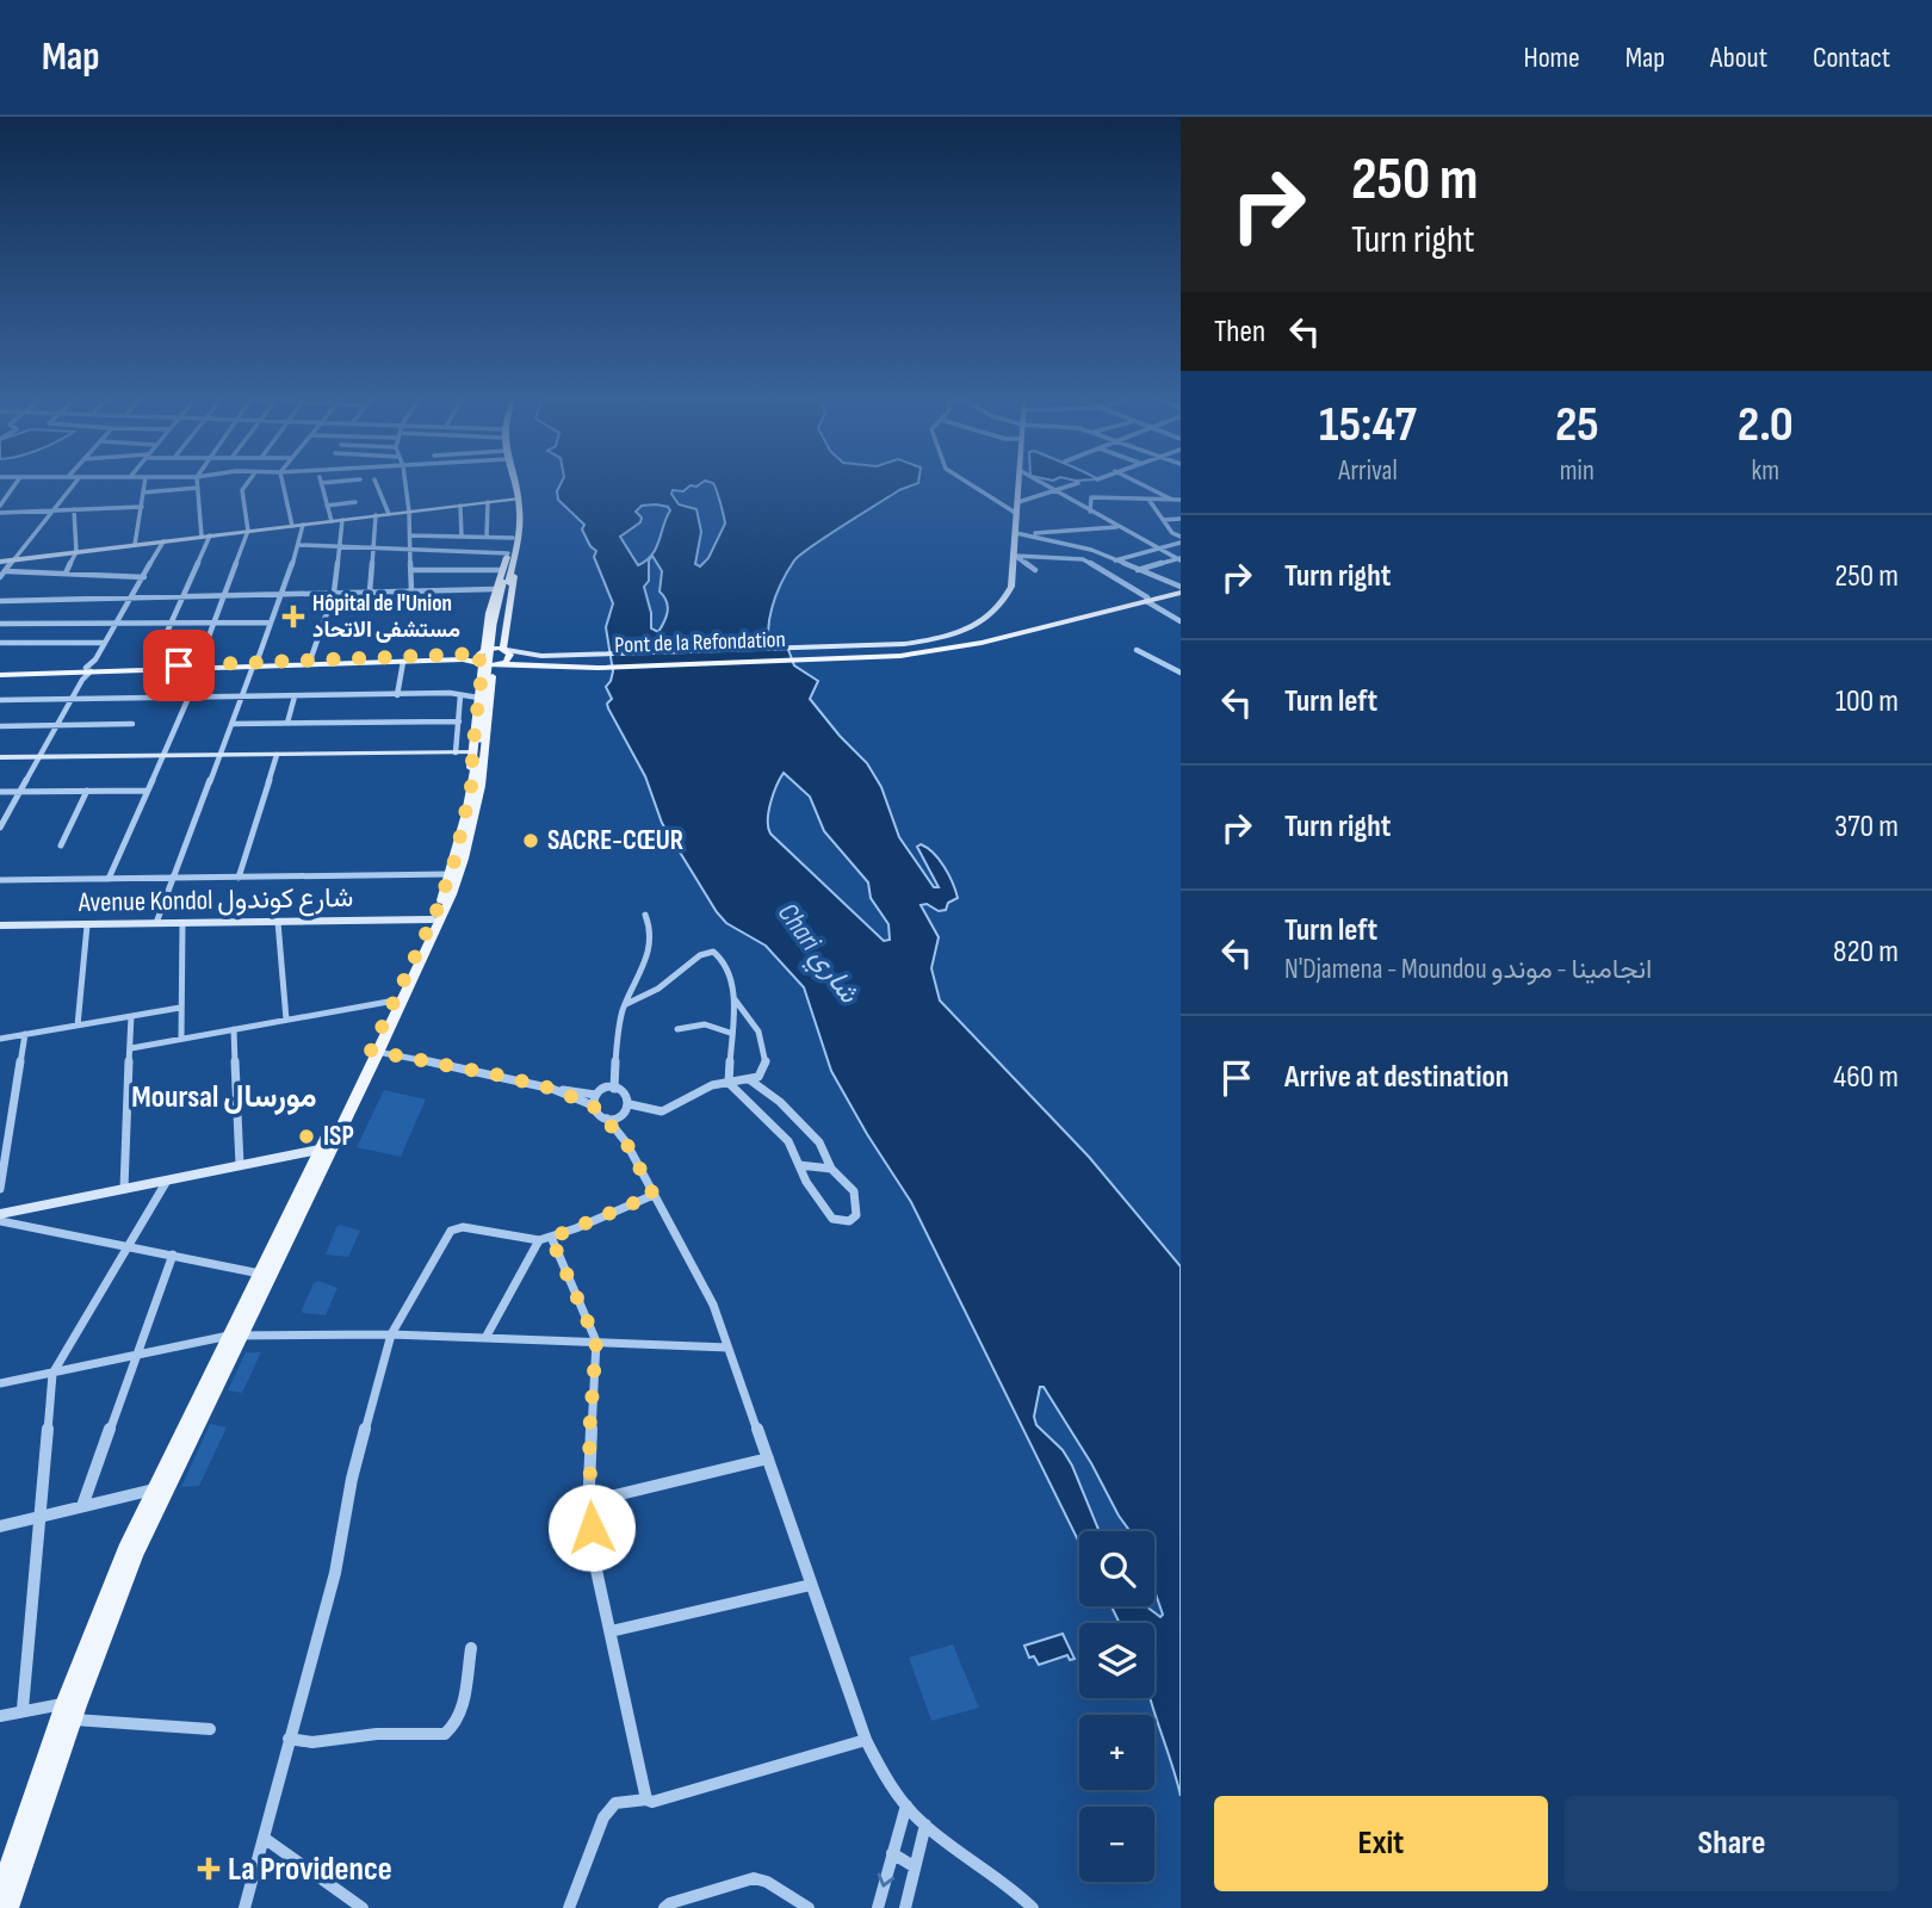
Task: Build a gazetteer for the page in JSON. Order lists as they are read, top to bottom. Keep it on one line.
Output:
{"streets":{"street":["Avenue Kondol شارع كوندول"]},"districts":["Moursal مورسال"],"water":["Chari شاري"],"places":{"health":["Hôpital de l'Union مستشفى الاتحاد","La Providence"],"other":["SACRE-CŒUR","ISP"]},"page":{"header":"Map","nav":["Home","Map","About","Contact"],"turn":["250 m","Turn right"],"then":"Then","eta":["15:47","Arrival","25","min","2.0","km"],"list":[{"name":"Turn right","value":"250 m"},{"name":"Turn left","value":"100 m"},{"name":"Turn right","value":"370 m"},{"name":"Turn left","note":"N'Djamena - Moundou انجامينا - موندو","value":"820 m"},{"name":"Arrive at destination","value":"460 m"}],"map_buttons":["+","−"],"buttons":["Exit","Share"]}}
